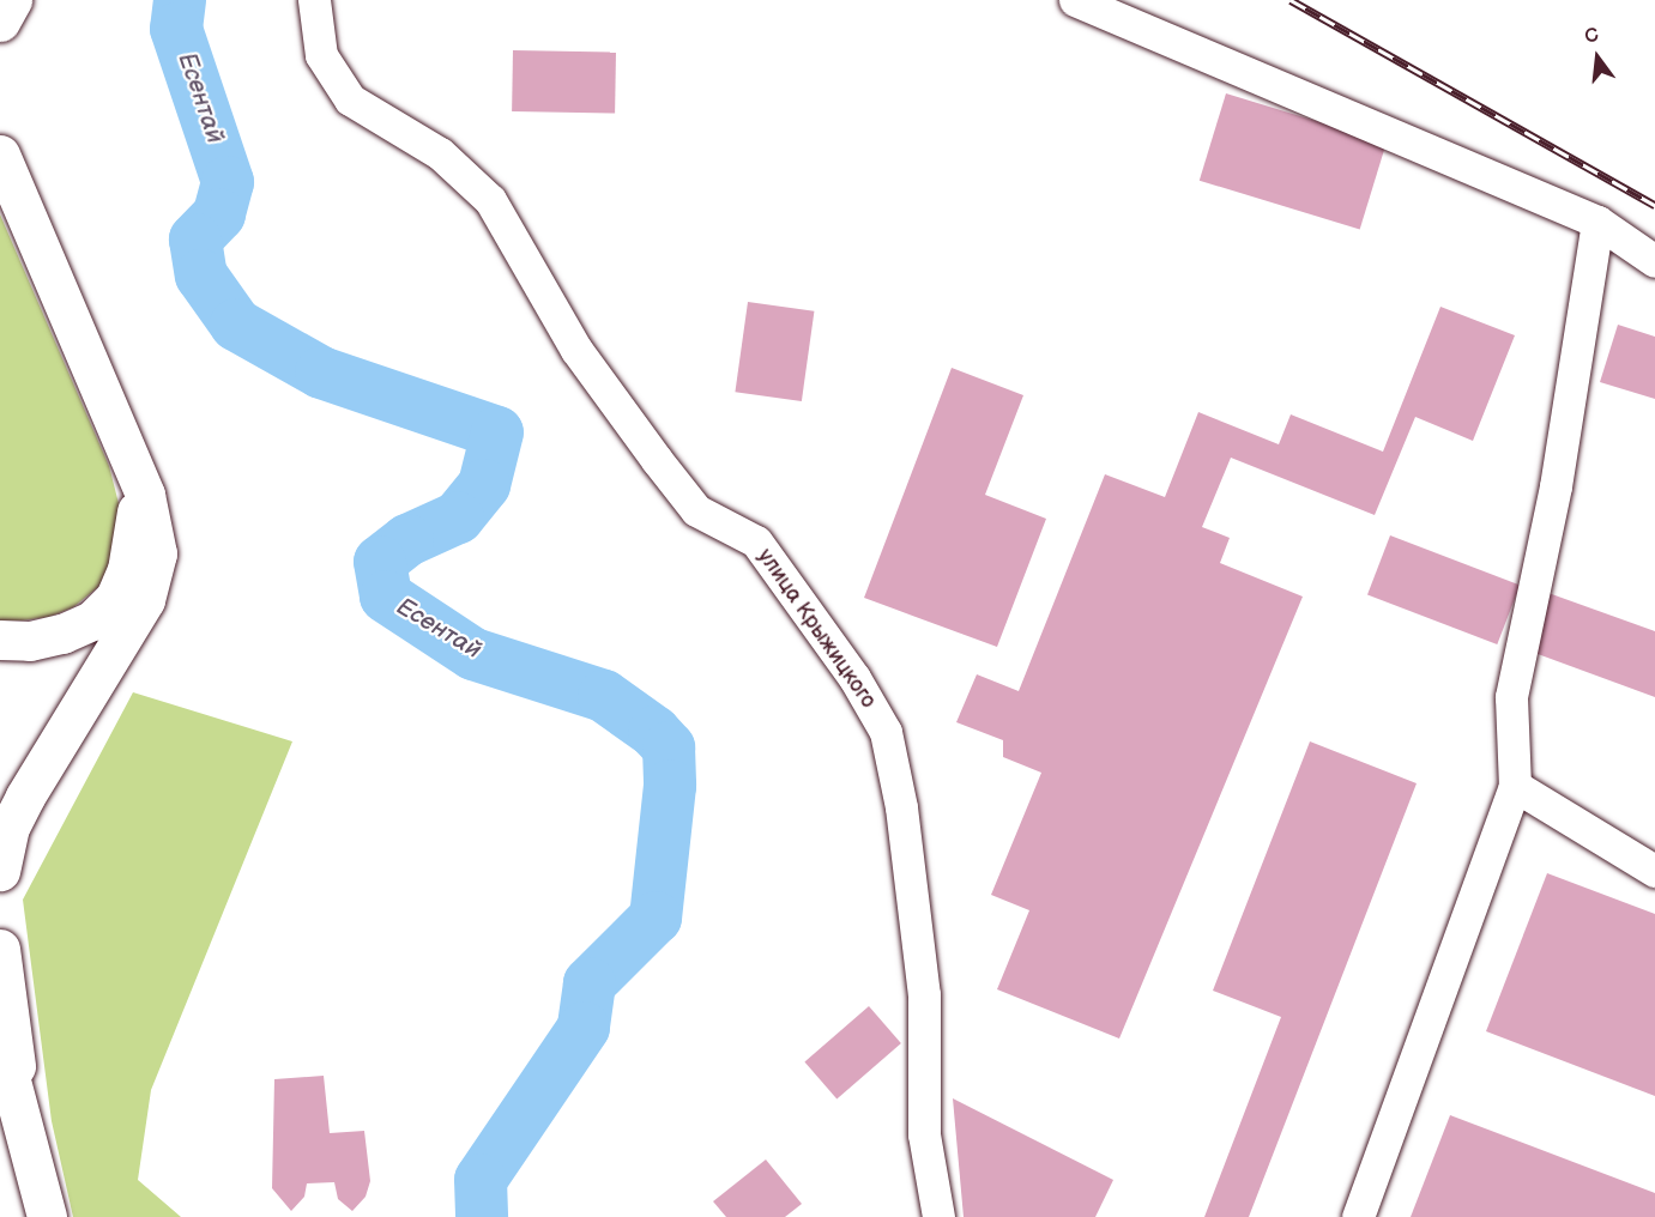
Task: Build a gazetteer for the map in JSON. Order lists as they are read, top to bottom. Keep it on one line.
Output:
{"streets":{"street":["улица Крыжицкого"]},"water":["Есентай"],"north":"top"}
